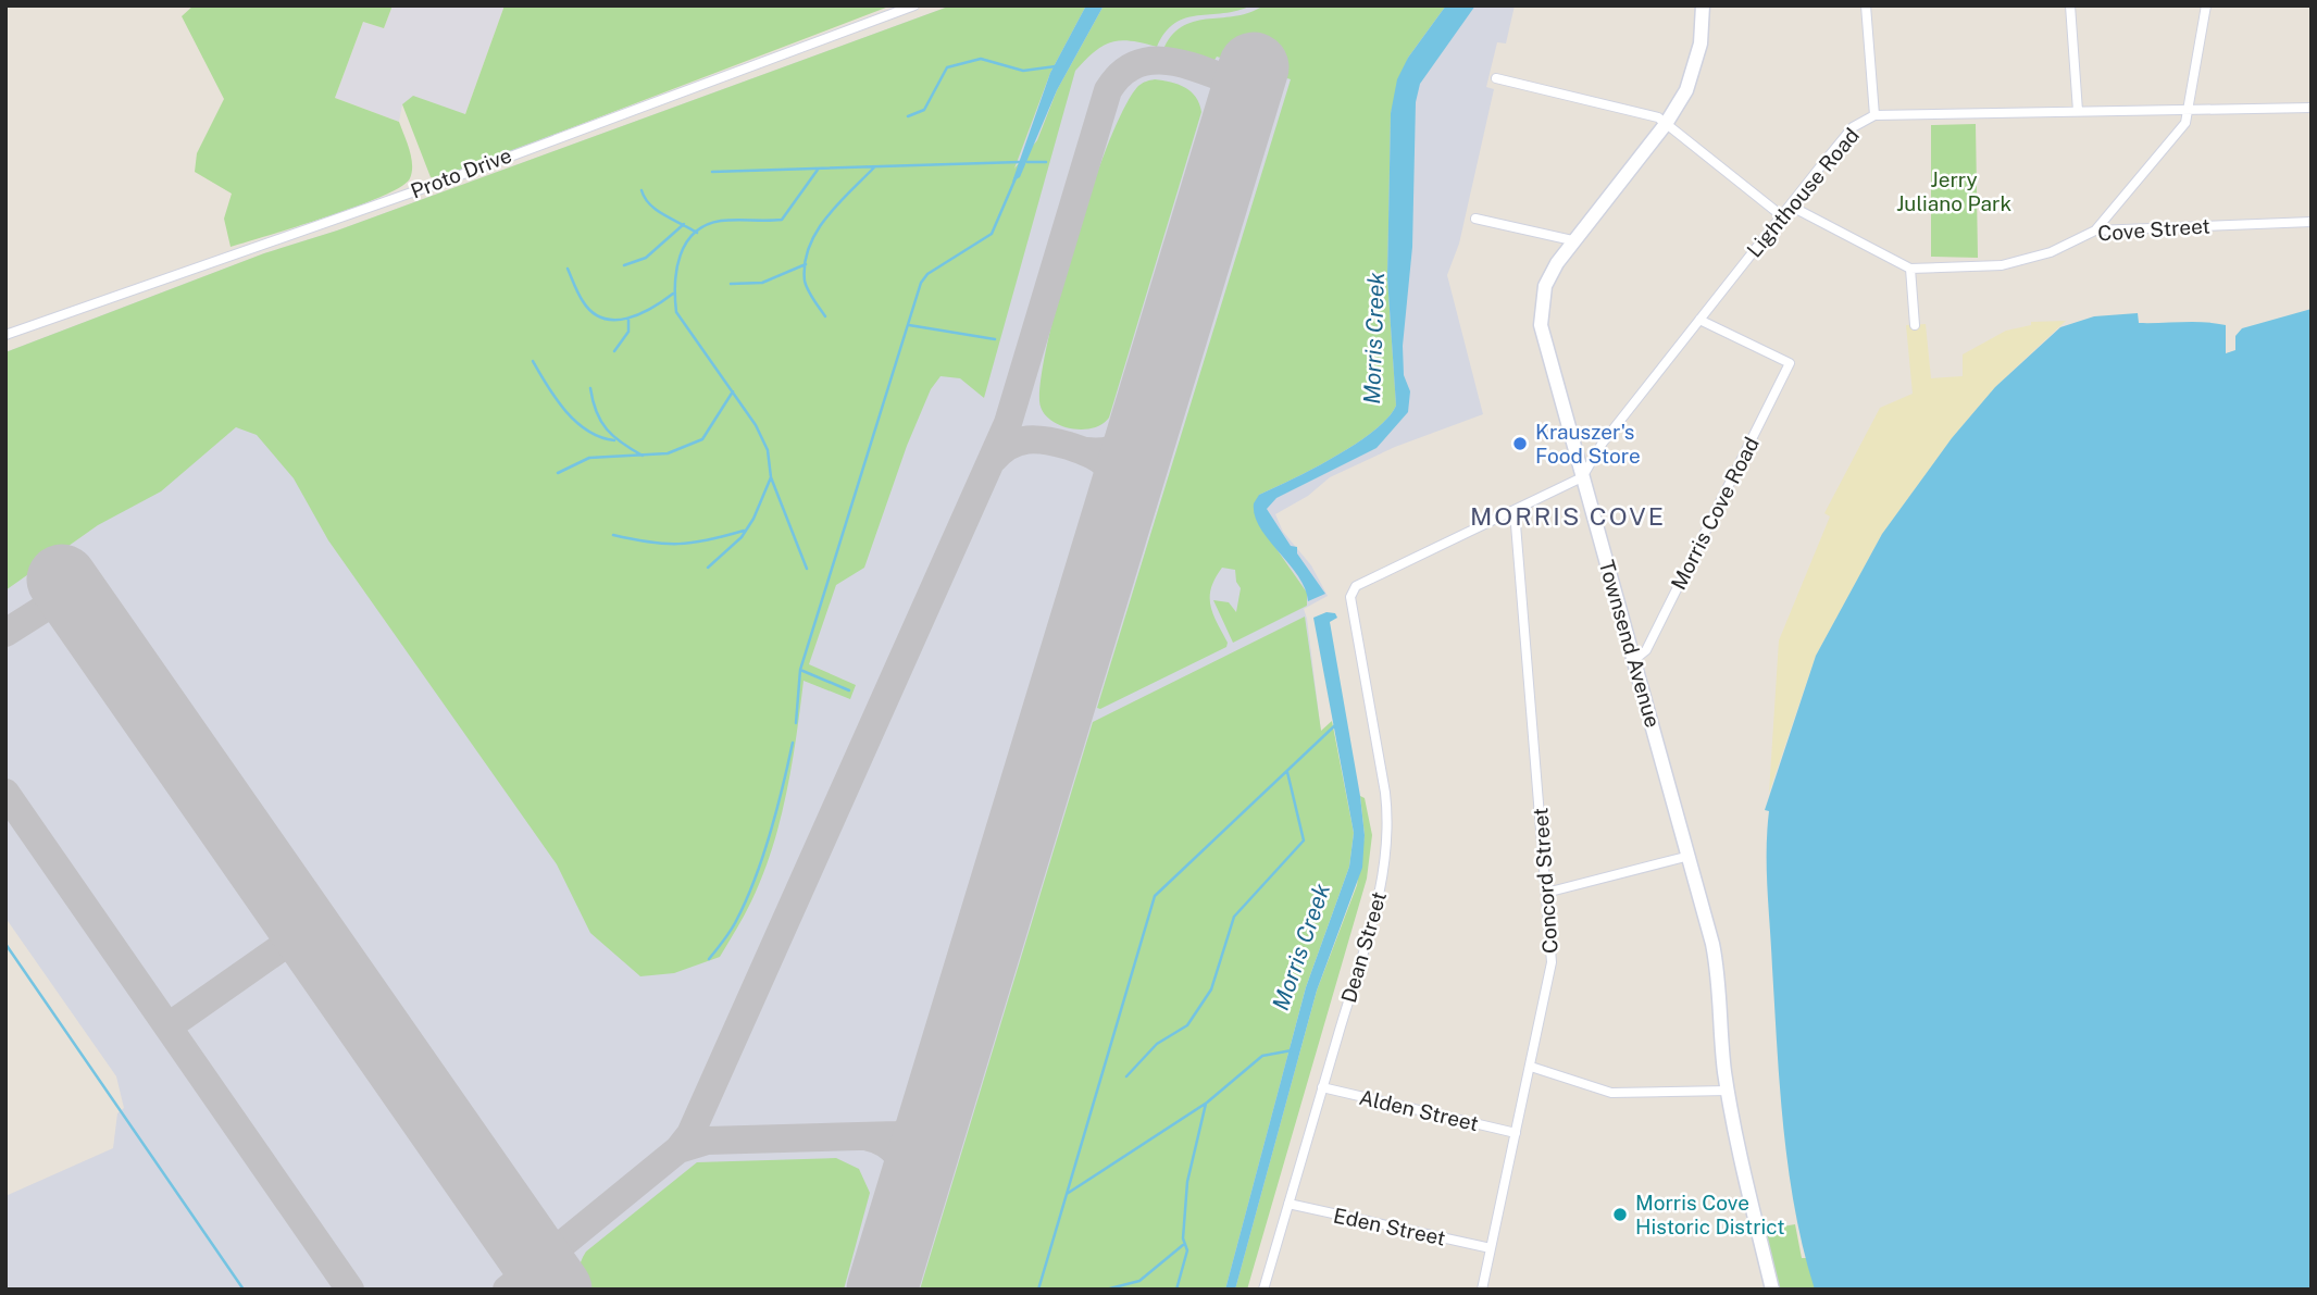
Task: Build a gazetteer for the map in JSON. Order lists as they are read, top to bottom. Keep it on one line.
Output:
{"streets":{"main road":["Townsend Avenue"],"street":["Proto Drive","Lighthouse Road","Cove Street","Morris Cove Road","Concord Street","Dean Street","Alden Street","Eden Street"]},"crossings":[["Lighthouse Road","Cove Street"],["Lighthouse Road","Morris Cove Road"],["Lighthouse Road","Townsend Avenue"],["Morris Cove Road","Townsend Avenue"],["Concord Street","Dean Street"],["Concord Street","Alden Street"],["Concord Street","Eden Street"],["Dean Street","Alden Street"],["Dean Street","Eden Street"]],"districts":["MORRIS COVE"],"water":["Morris Creek"],"parks":["Jerry Juliano Park"],"places":["Krauszer's Food Store","Morris Cove Historic District"]}
